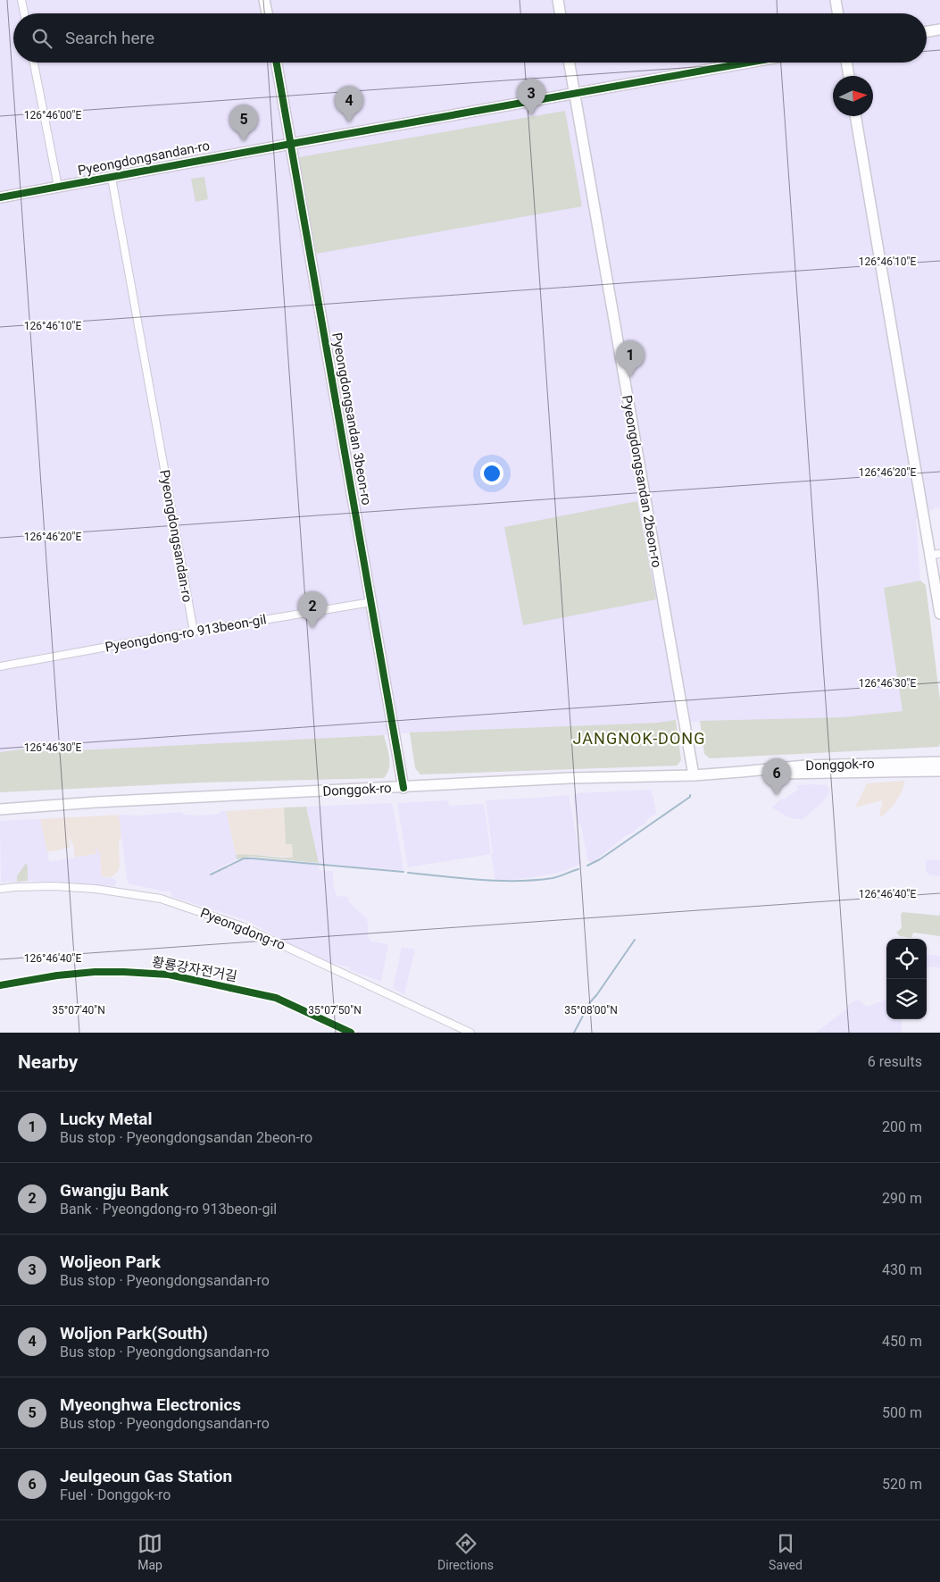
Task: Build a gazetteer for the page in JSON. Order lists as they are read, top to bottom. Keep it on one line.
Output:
{"streets":{"street":["Pyeongdongsandan-ro","Pyeongdongsandan 3beon-ro","Pyeongdongsandan 2beon-ro","Pyeongdong-ro 913beon-gil","Donggok-ro","Pyeongdong-ro"],"cycle path":["황룡강자전거길"]},"crossings":[["Pyeongdongsandan-ro","Pyeongdongsandan 3beon-ro"],["Pyeongdongsandan-ro","Pyeongdongsandan 2beon-ro"],["Pyeongdongsandan-ro","Pyeongdong-ro 913beon-gil"],["Pyeongdongsandan 3beon-ro","Pyeongdong-ro 913beon-gil"],["Pyeongdongsandan 3beon-ro","Donggok-ro"],["Pyeongdongsandan 2beon-ro","Donggok-ro"]],"districts":["JANGNOK-DONG"],"north":"right","page":{"search":"Search here","pins":["3","4","5","1","2","6"],"heading":["Nearby","6 results"],"list":[{"mark":"1","name":"Lucky Metal","note":"Bus stop · Pyeongdongsandan 2beon-ro","value":"200 m"},{"mark":"2","name":"Gwangju Bank","note":"Bank · Pyeongdong-ro 913beon-gil","value":"290 m"},{"mark":"3","name":"Woljeon Park","note":"Bus stop · Pyeongdongsandan-ro","value":"430 m"},{"mark":"4","name":"Woljon Park(South)","note":"Bus stop · Pyeongdongsandan-ro","value":"450 m"},{"mark":"5","name":"Myeonghwa Electronics","note":"Bus stop · Pyeongdongsandan-ro","value":"500 m"},{"mark":"6","name":"Jeulgeoun Gas Station","note":"Fuel · Donggok-ro","value":"520 m"}],"nav":["Map","Directions","Saved"]},"coordinates":["126°46'00\"E","126°46'10\"E","126°46'20\"E","126°46'30\"E","126°46'40\"E","35°07'40\"N","35°07'50\"N","35°08'00\"N"]}
